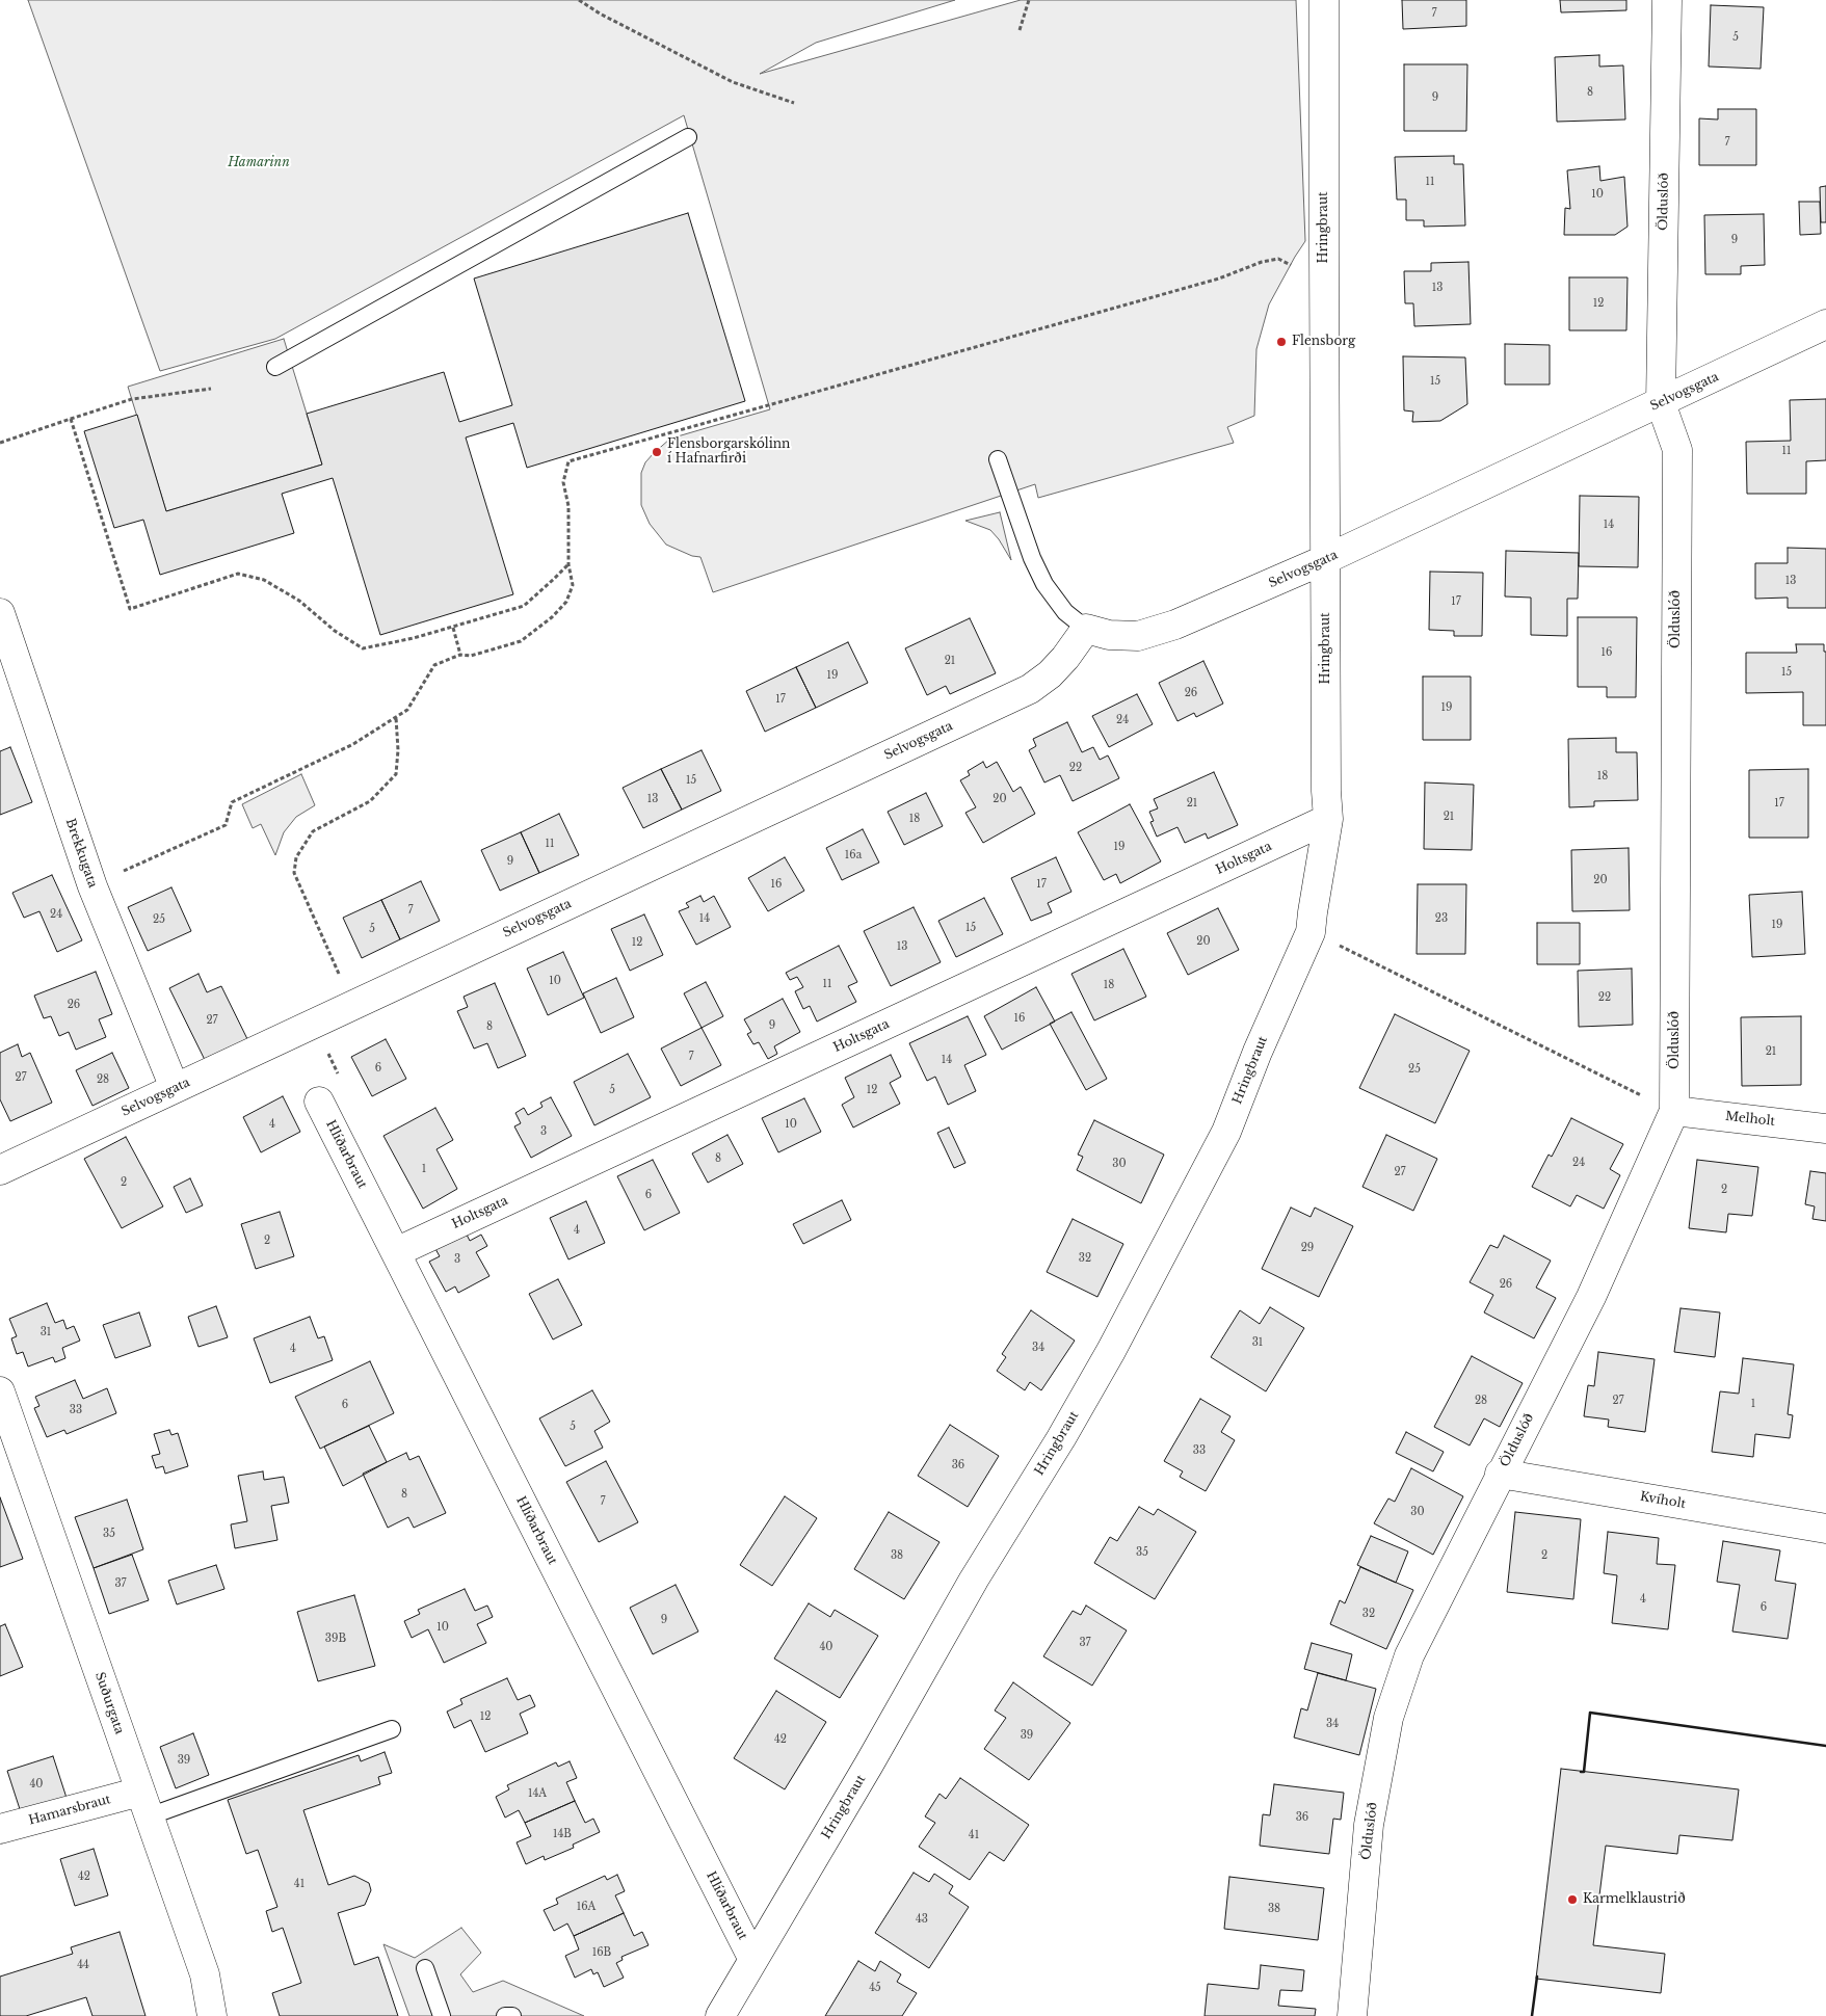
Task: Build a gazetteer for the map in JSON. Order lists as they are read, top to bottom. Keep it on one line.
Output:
{"streets":{"street":["Ölduslóð","Hringbraut","Selvogsgata","Brekkugata","Holtsgata","Melholt","Hlíðarbraut","Kvíholt","Suðurgata","Hamarsbraut"]},"crossings":[["Ölduslóð","Selvogsgata"],["Ölduslóð","Melholt"],["Ölduslóð","Kvíholt"],["Hringbraut","Selvogsgata"],["Hringbraut","Holtsgata"],["Hringbraut","Hlíðarbraut"],["Selvogsgata","Brekkugata"],["Holtsgata","Hlíðarbraut"],["Suðurgata","Hamarsbraut"]],"parks":["Hamarinn"],"places":["Flensborg","Flensborgarskólinn í Hafnarfirði","Karmelklaustrið"],"house_numbers":["7","5","8","9","7","11","10","9","13","12","15","11","14","13","17","16","21","15","19","26","17","19","24","22","18","15","13","20","21","17","21","18","11","19","16a","9","20","16","17","7","24","14","23","25","19","15","5","20","12","13","10","11","18","22","26","16","27","9","8","21","7","14","6","25","27","28","5","12","4","10","3","8","24","30","1","27","2","2","6","4","2","29","32","3","26","31","31","34","4","28","27","1","6","33","5","33","36","8","7","30","35","35","38","2","37","4","6","32","9","10","39B","37","40","12","34","39","42","39","40","14A","36","14B","41","42","41","16A","38","43","16B","44","45"]}
